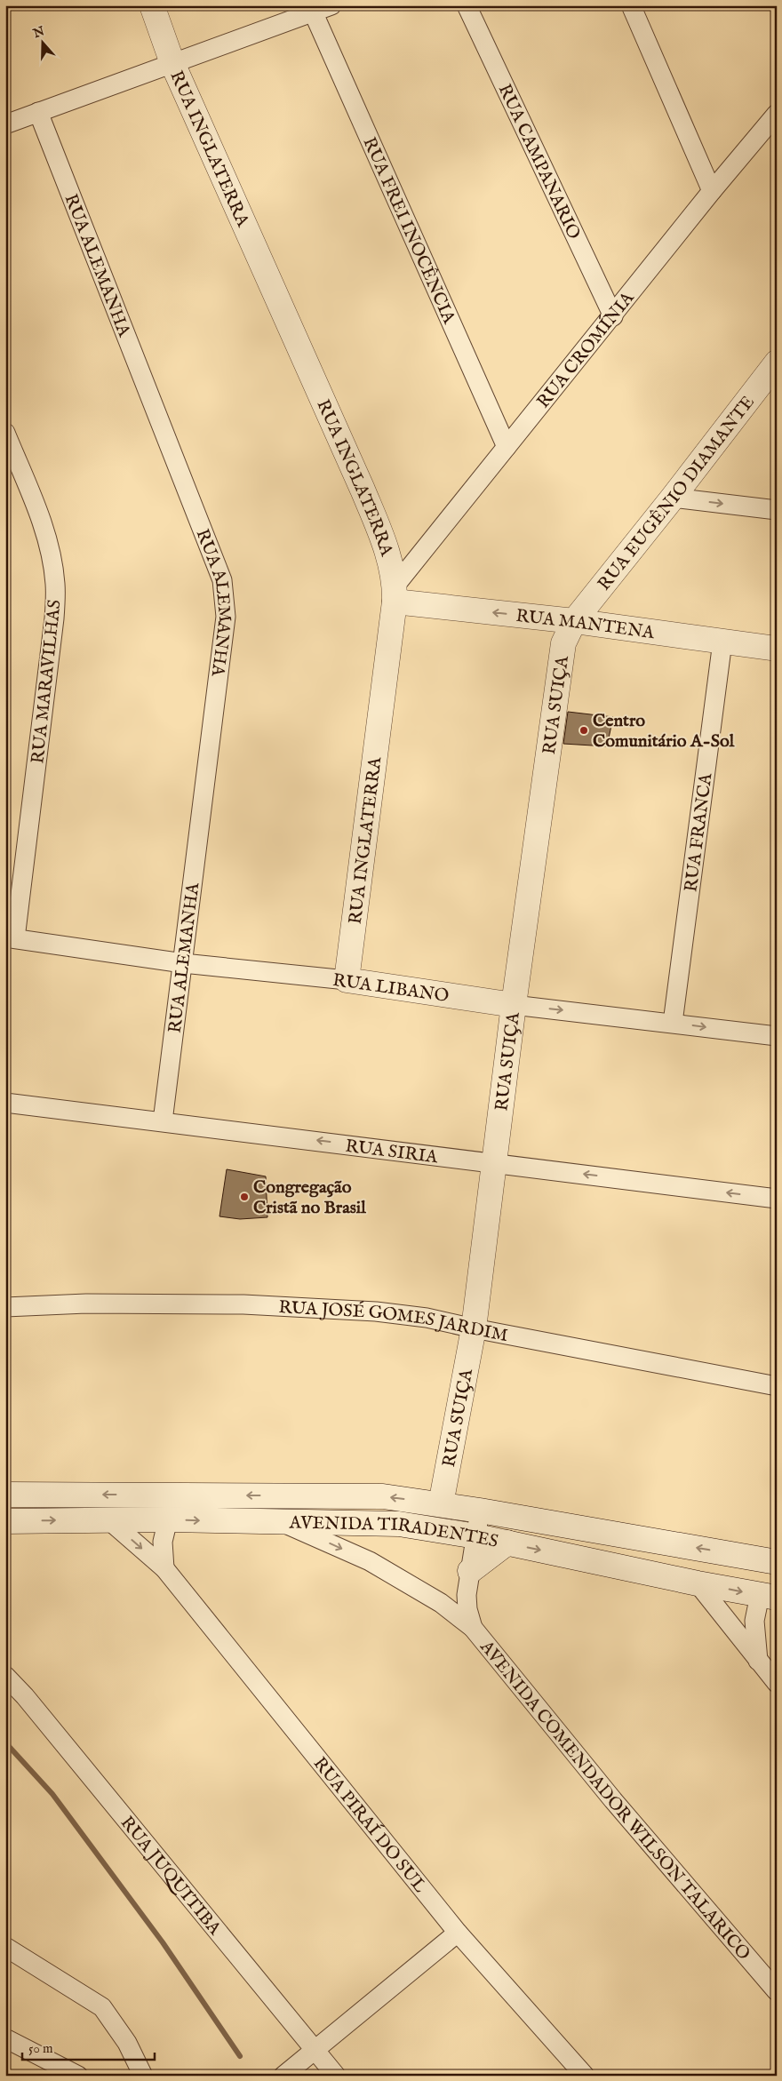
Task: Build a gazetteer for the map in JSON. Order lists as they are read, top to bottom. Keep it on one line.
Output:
{"streets":{"street":["RUA INGLATERRA","RUA CAMPANARIO","RUA FREI INOCÊNCIA","RUA ALEMANHA","RUA CROMÍNIA","RUA EUGÊNIO DIAMANTE","RUA MANTENA","RUA MARAVILHAS","RUA SUIÇA","RUA FRANCA","RUA LIBANO","RUA SIRIA","RUA JOSÉ GOMES JARDIM","AVENIDA TIRADENTES","AVENIDA COMENDADOR WILSON TALARICO","RUA PIRAÍ DO SUL","RUA JUQUITIBA"]},"crossings":[["RUA INGLATERRA","RUA CROMÍNIA"],["RUA INGLATERRA","RUA MANTENA"],["RUA INGLATERRA","RUA LIBANO"],["RUA CAMPANARIO","RUA CROMÍNIA"],["RUA FREI INOCÊNCIA","RUA CROMÍNIA"],["RUA ALEMANHA","RUA LIBANO"],["RUA ALEMANHA","RUA SIRIA"],["RUA CROMÍNIA","RUA MANTENA"],["RUA EUGÊNIO DIAMANTE","RUA MANTENA"],["RUA EUGÊNIO DIAMANTE","RUA SUIÇA"],["RUA MANTENA","RUA SUIÇA"],["RUA MANTENA","RUA FRANCA"],["RUA MARAVILHAS","RUA LIBANO"],["RUA SUIÇA","RUA LIBANO"],["RUA SUIÇA","RUA SIRIA"],["RUA SUIÇA","RUA JOSÉ GOMES JARDIM"],["RUA SUIÇA","AVENIDA TIRADENTES"],["RUA FRANCA","RUA LIBANO"],["AVENIDA TIRADENTES","AVENIDA COMENDADOR WILSON TALARICO"],["AVENIDA TIRADENTES","RUA PIRAÍ DO SUL"]],"one_way":["RUA MANTENA","RUA SIRIA"],"places":["Centro Comunitário A-Sol","Congregação Cristã no Brasil"],"scale_bar":"50 m","north":"top"}
